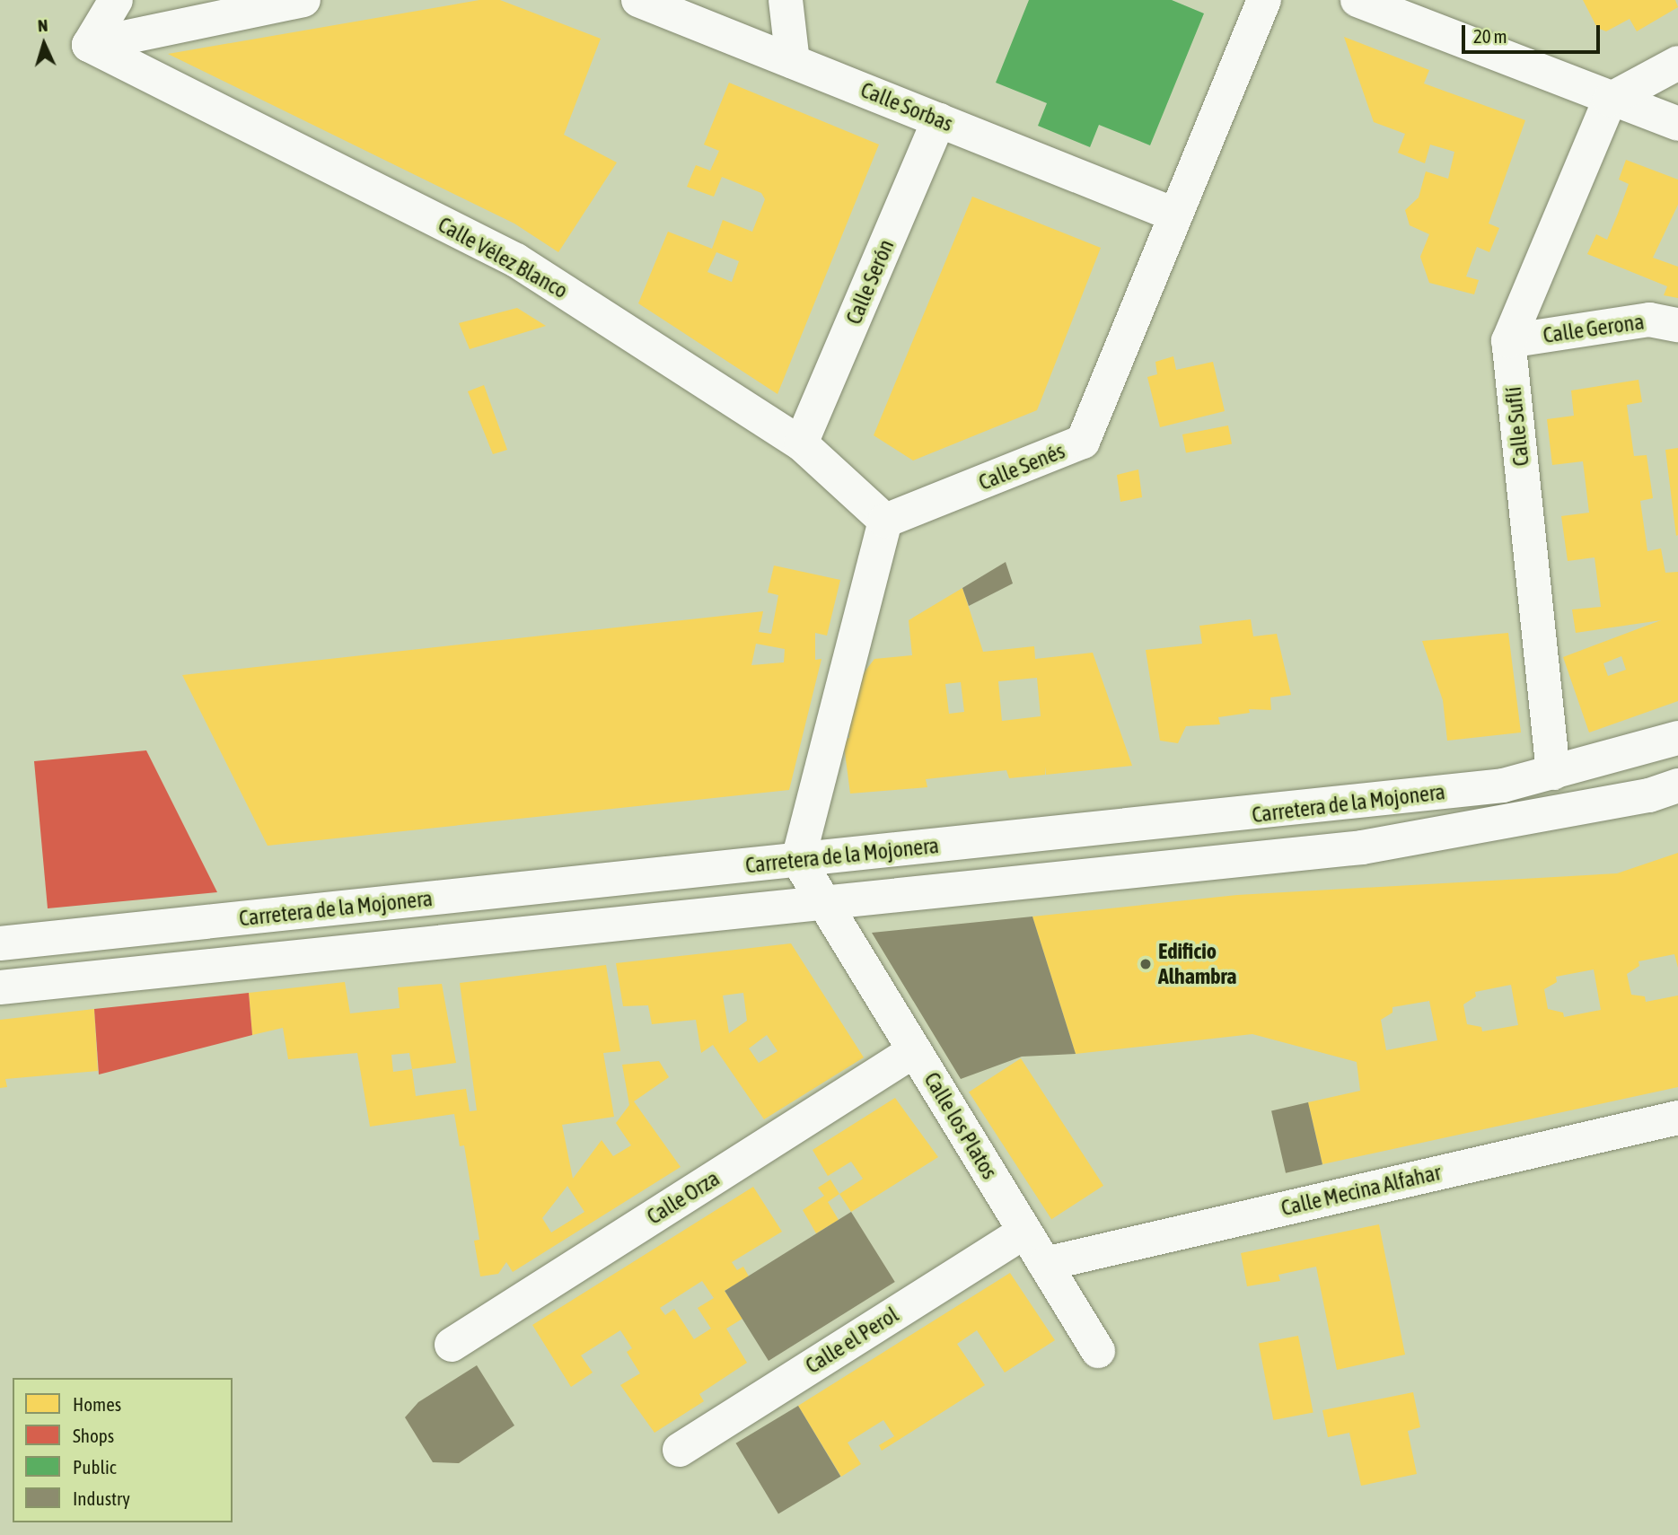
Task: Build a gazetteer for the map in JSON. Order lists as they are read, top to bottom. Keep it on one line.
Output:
{"streets":{"street":["Calle Sorbas","Calle Vélez Blanco","Calle Serón","Calle Gerona","Calle Suflí","Calle Senés","Carretera de la Mojonera","Calle los Platos","Calle Mecina Alfahar","Calle Orza","Calle el Perol"]},"crossings":[["Calle Sorbas","Calle Serón"],["Calle Sorbas","Calle Senés"],["Calle Vélez Blanco","Calle Serón"],["Calle Vélez Blanco","Calle Senés"],["Calle Gerona","Calle Suflí"],["Calle Suflí","Carretera de la Mojonera"],["Carretera de la Mojonera","Calle los Platos"],["Calle los Platos","Calle Mecina Alfahar"],["Calle los Platos","Calle Orza"],["Calle los Platos","Calle el Perol"]],"places":["Edificio Alhambra"],"legend":["Homes","Shops","Public","Industry"],"scale_bar":"20 m","north":"top"}
